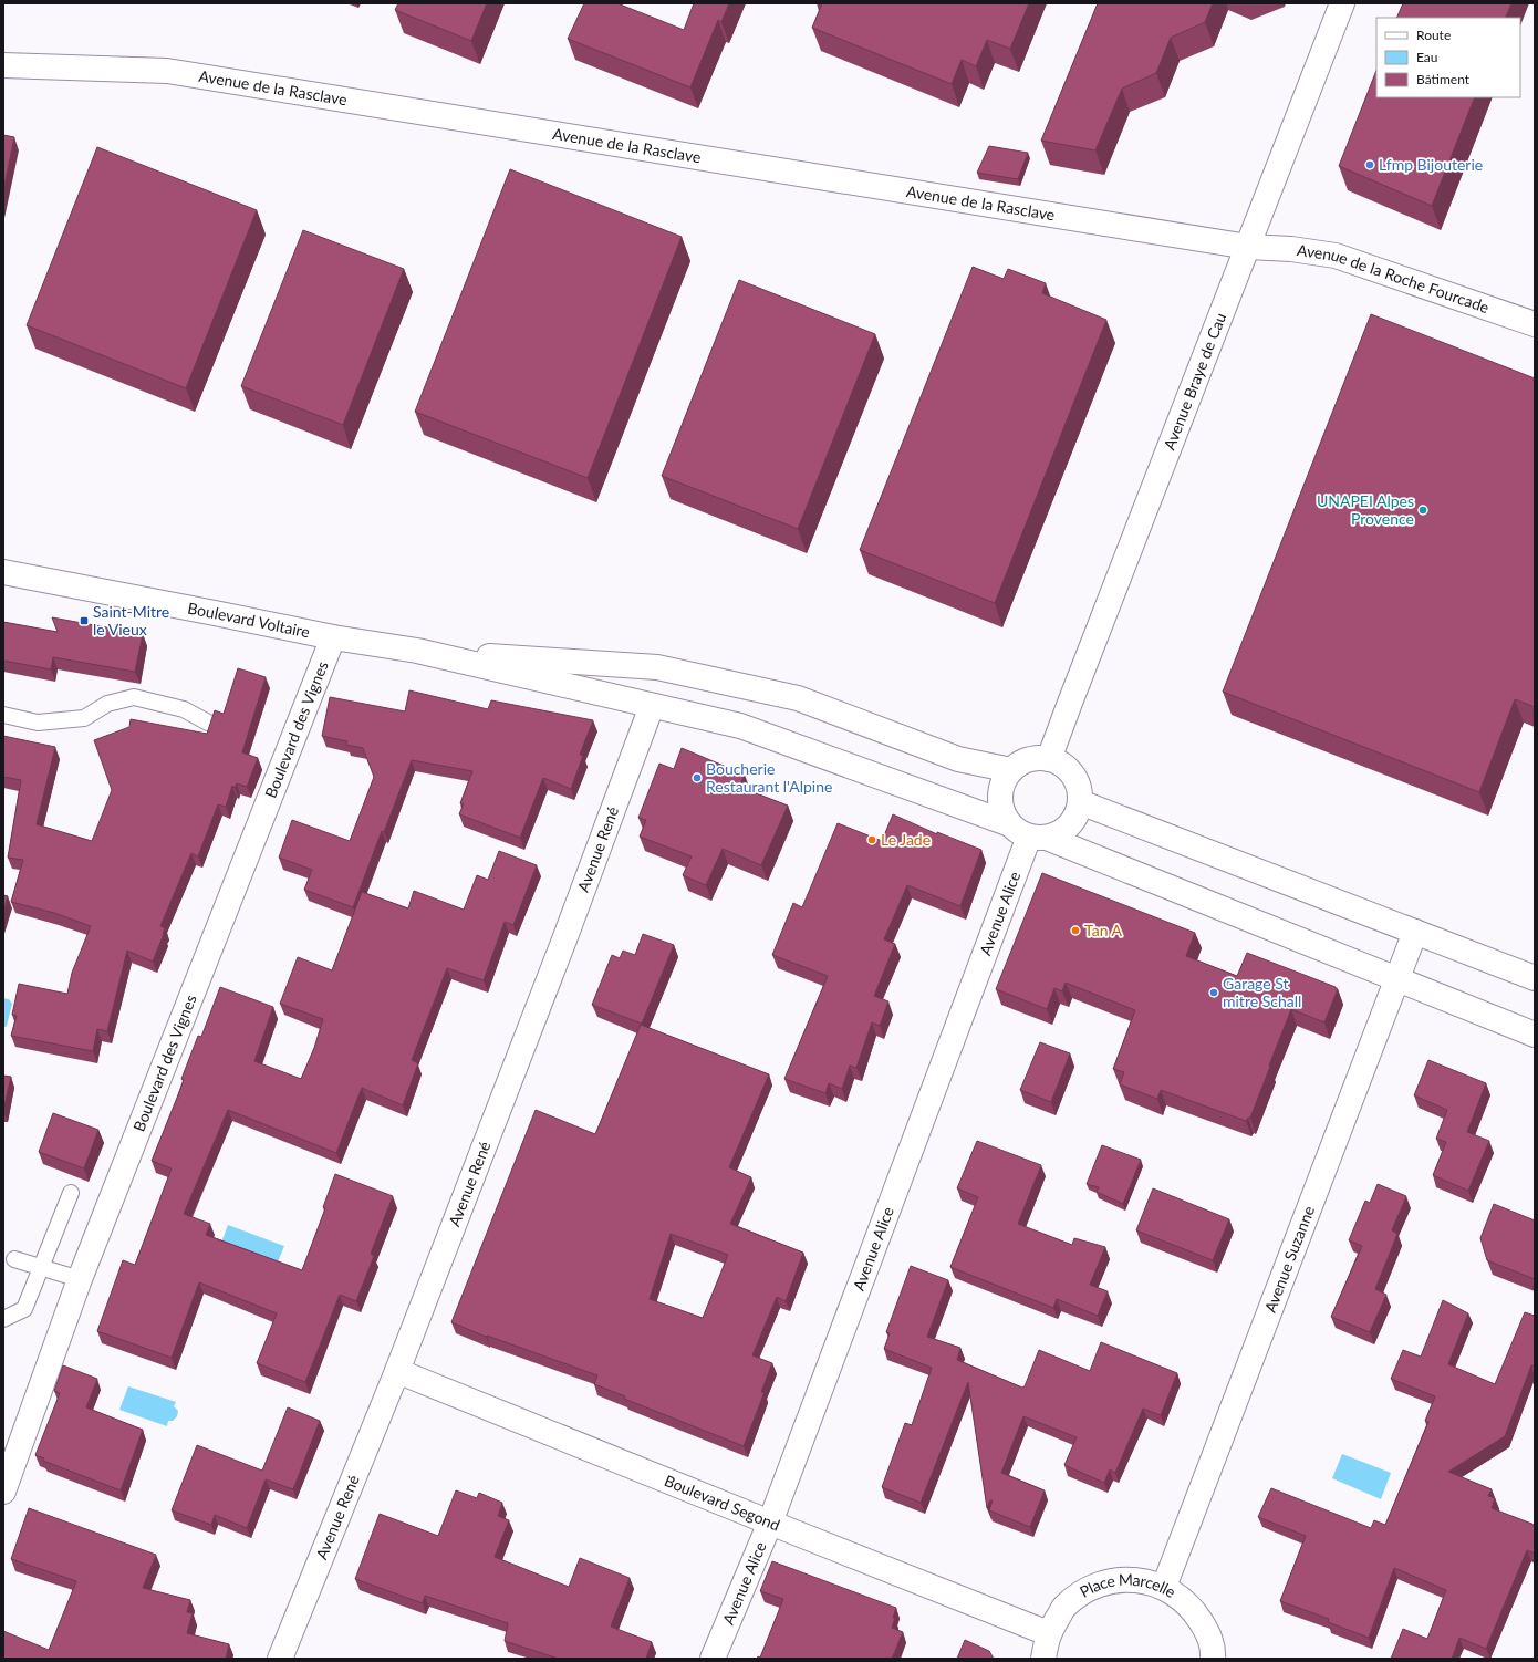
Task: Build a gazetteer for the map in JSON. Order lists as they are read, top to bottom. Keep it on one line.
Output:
{"streets":{"street":["Avenue de la Rasclave","Avenue de la Roche Fourcade","Avenue Braye de Cau","Boulevard Voltaire","Boulevard des Vignes","Avenue René","Avenue Alice","Avenue Suzanne","Boulevard Segond","Place Marcelle"]},"crossings":[["Avenue de la Rasclave","Avenue de la Roche Fourcade"],["Avenue de la Rasclave","Avenue Braye de Cau"],["Avenue de la Roche Fourcade","Avenue Braye de Cau"],["Avenue Braye de Cau","Avenue Alice"],["Boulevard Voltaire","Boulevard des Vignes"],["Avenue René","Boulevard Segond"],["Avenue Alice","Boulevard Segond"],["Avenue Suzanne","Place Marcelle"],["Boulevard Segond","Place Marcelle"]],"places":{"other":["Lfmp Bijouterie","UNAPEI Alpes Provence","Boucherie Restaurant l'Alpine","Le Jade","Tan A","Garage St mitre Schall"],"transit":["Saint-Mitre le Vieux"]},"legend":["Route","Eau","Bâtiment"]}
